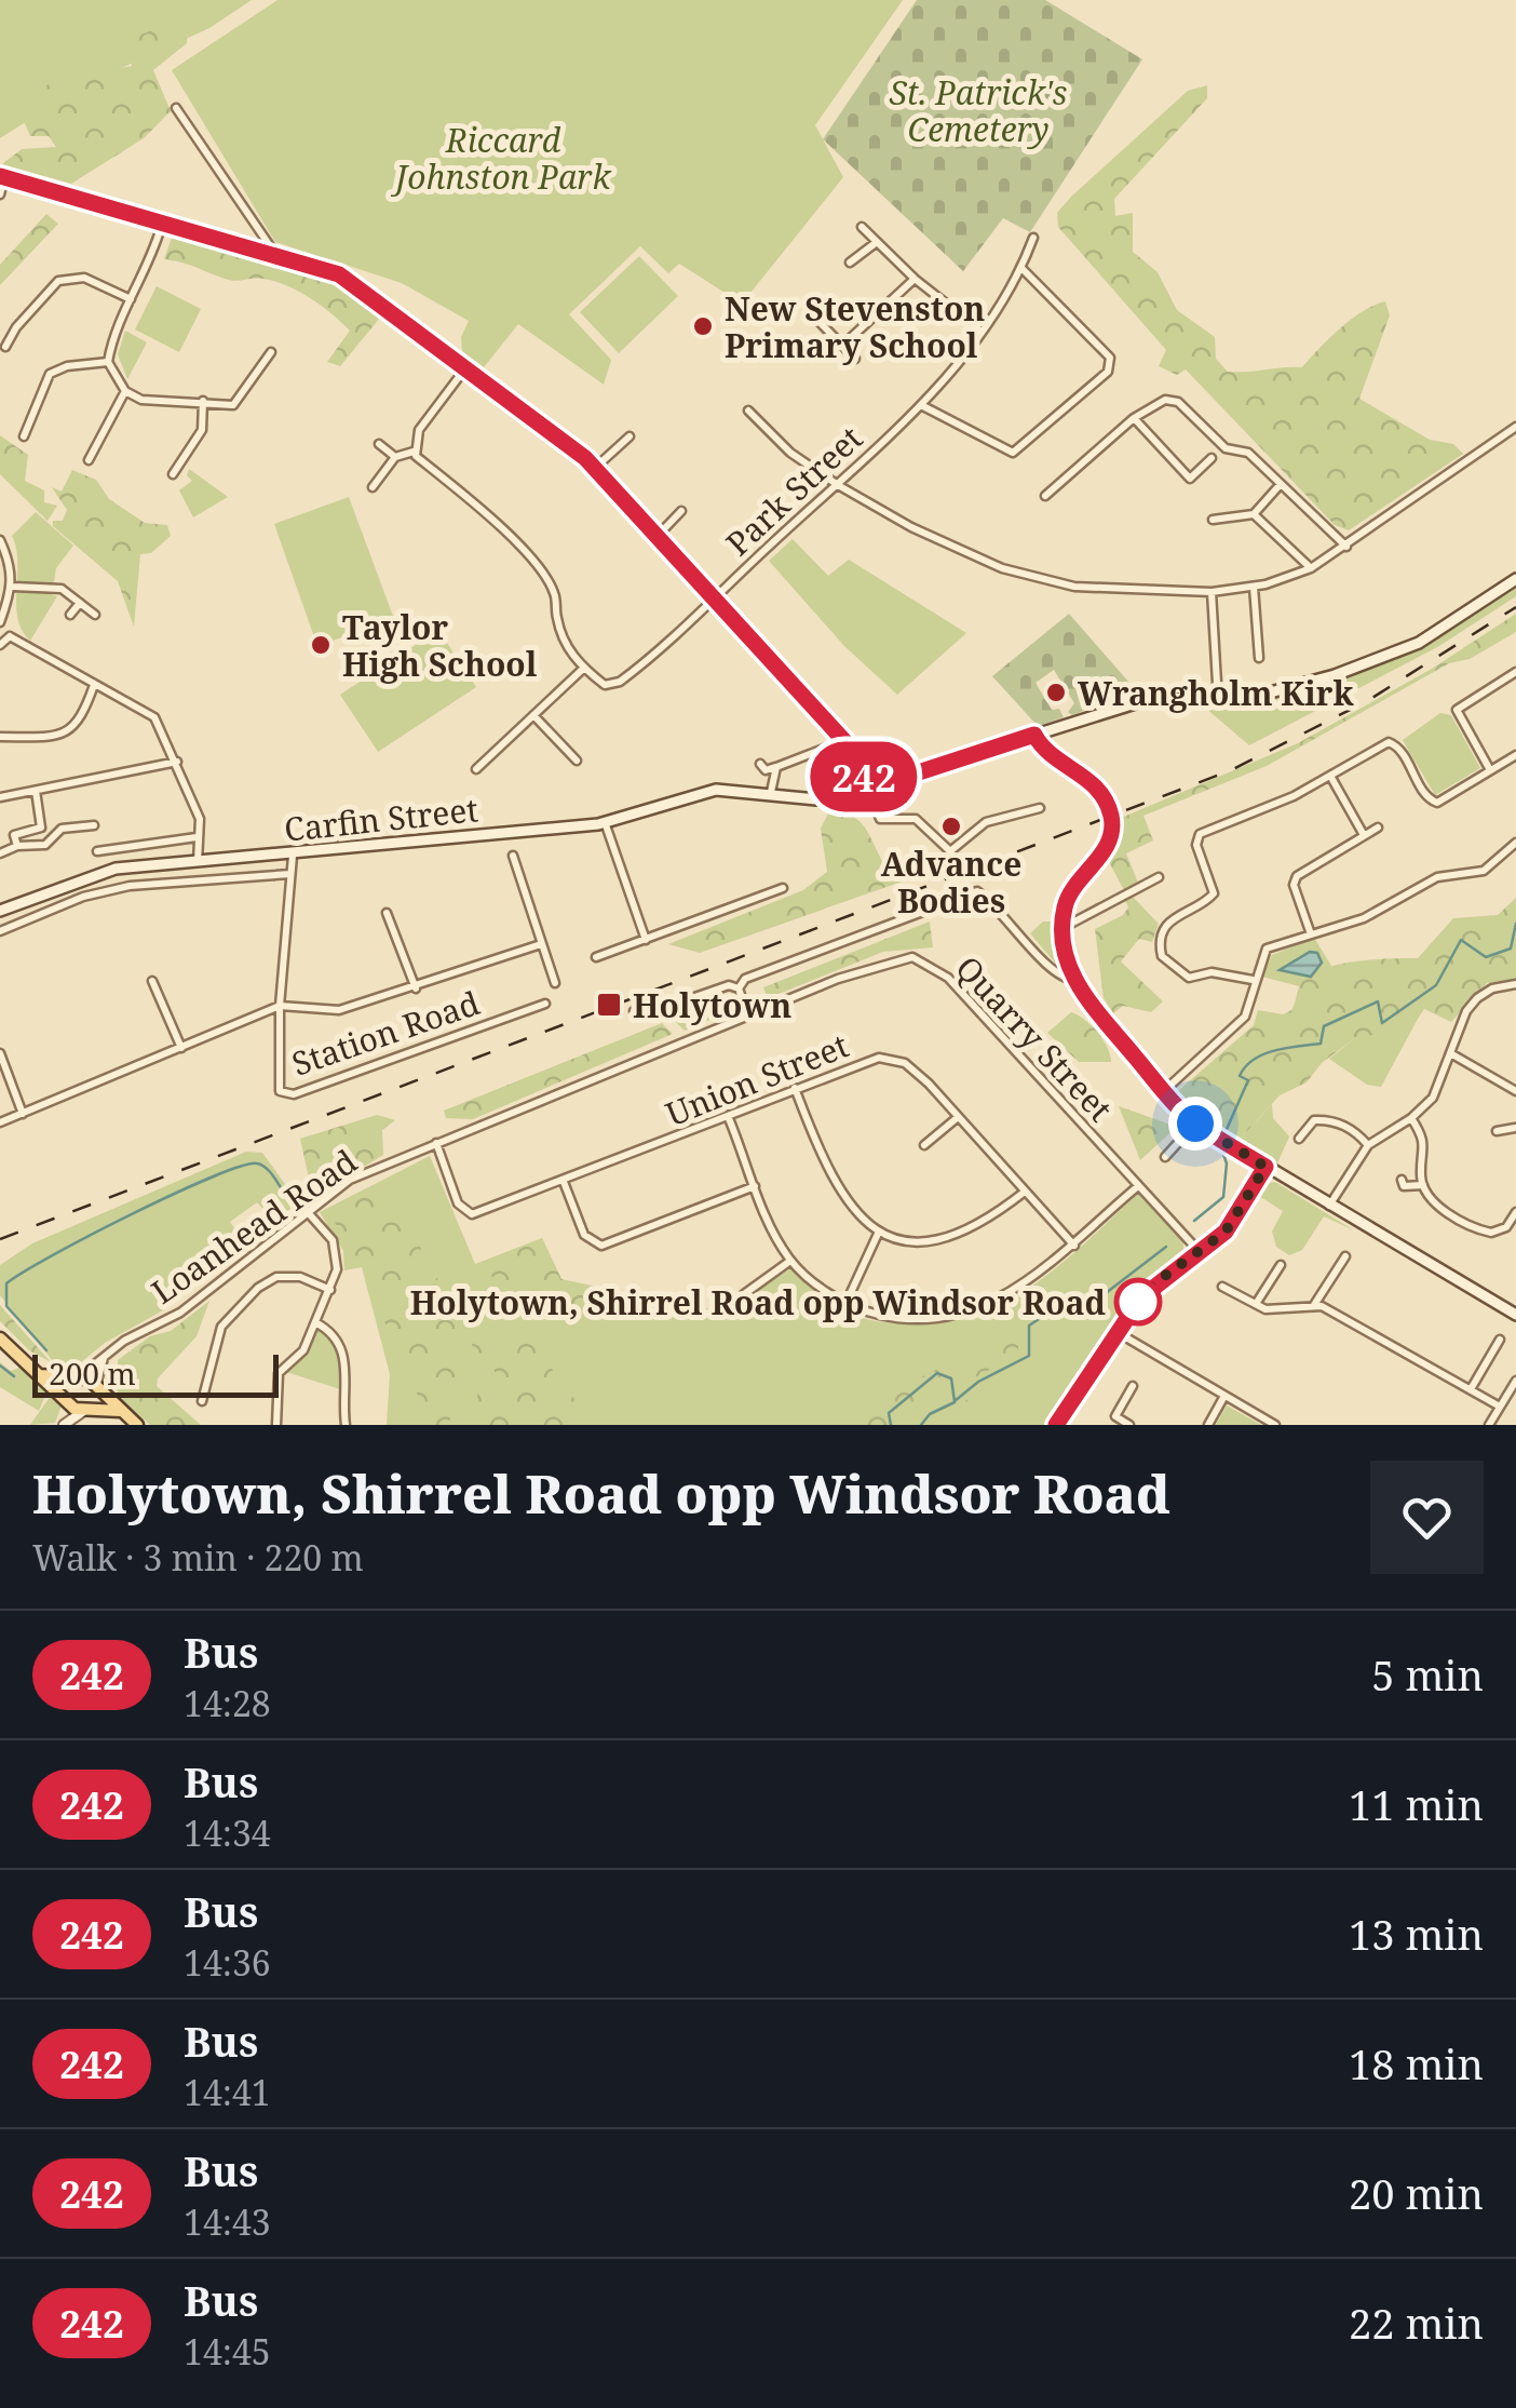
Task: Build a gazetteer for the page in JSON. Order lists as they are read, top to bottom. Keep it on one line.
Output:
{"streets":{"main road":["Carfin Street"],"street":["Park Street","Station Road","Quarry Street","Union Street","Loanhead Road"]},"crossings":[["Carfin Street","Station Road"],["Quarry Street","Union Street"],["Quarry Street","Loanhead Road"],["Union Street","Loanhead Road"]],"parks":["St. Patrick's Cemetery","Riccard Johnston Park"],"places":{"other":["New Stevenston Primary School","Taylor High School","Wrangholm Kirk","Advance Bodies","Holytown, Shirrel Road opp Windsor Road"],"transit":["Holytown"]},"lines":["bus line 242"],"scale_bar":"200 m","page":{"on_map":"242","scale":"200 m","heading":["Holytown, Shirrel Road opp Windsor Road","Walk · 3 min · 220 m"],"list":[{"mark":"242","name":"Bus","note":"14:28","value":"5 min"},{"mark":"242","name":"Bus","note":"14:34","value":"11 min"},{"mark":"242","name":"Bus","note":"14:36","value":"13 min"},{"mark":"242","name":"Bus","note":"14:41","value":"18 min"},{"mark":"242","name":"Bus","note":"14:43","value":"20 min"},{"mark":"242","name":"Bus","note":"14:45","value":"22 min"}]}}
